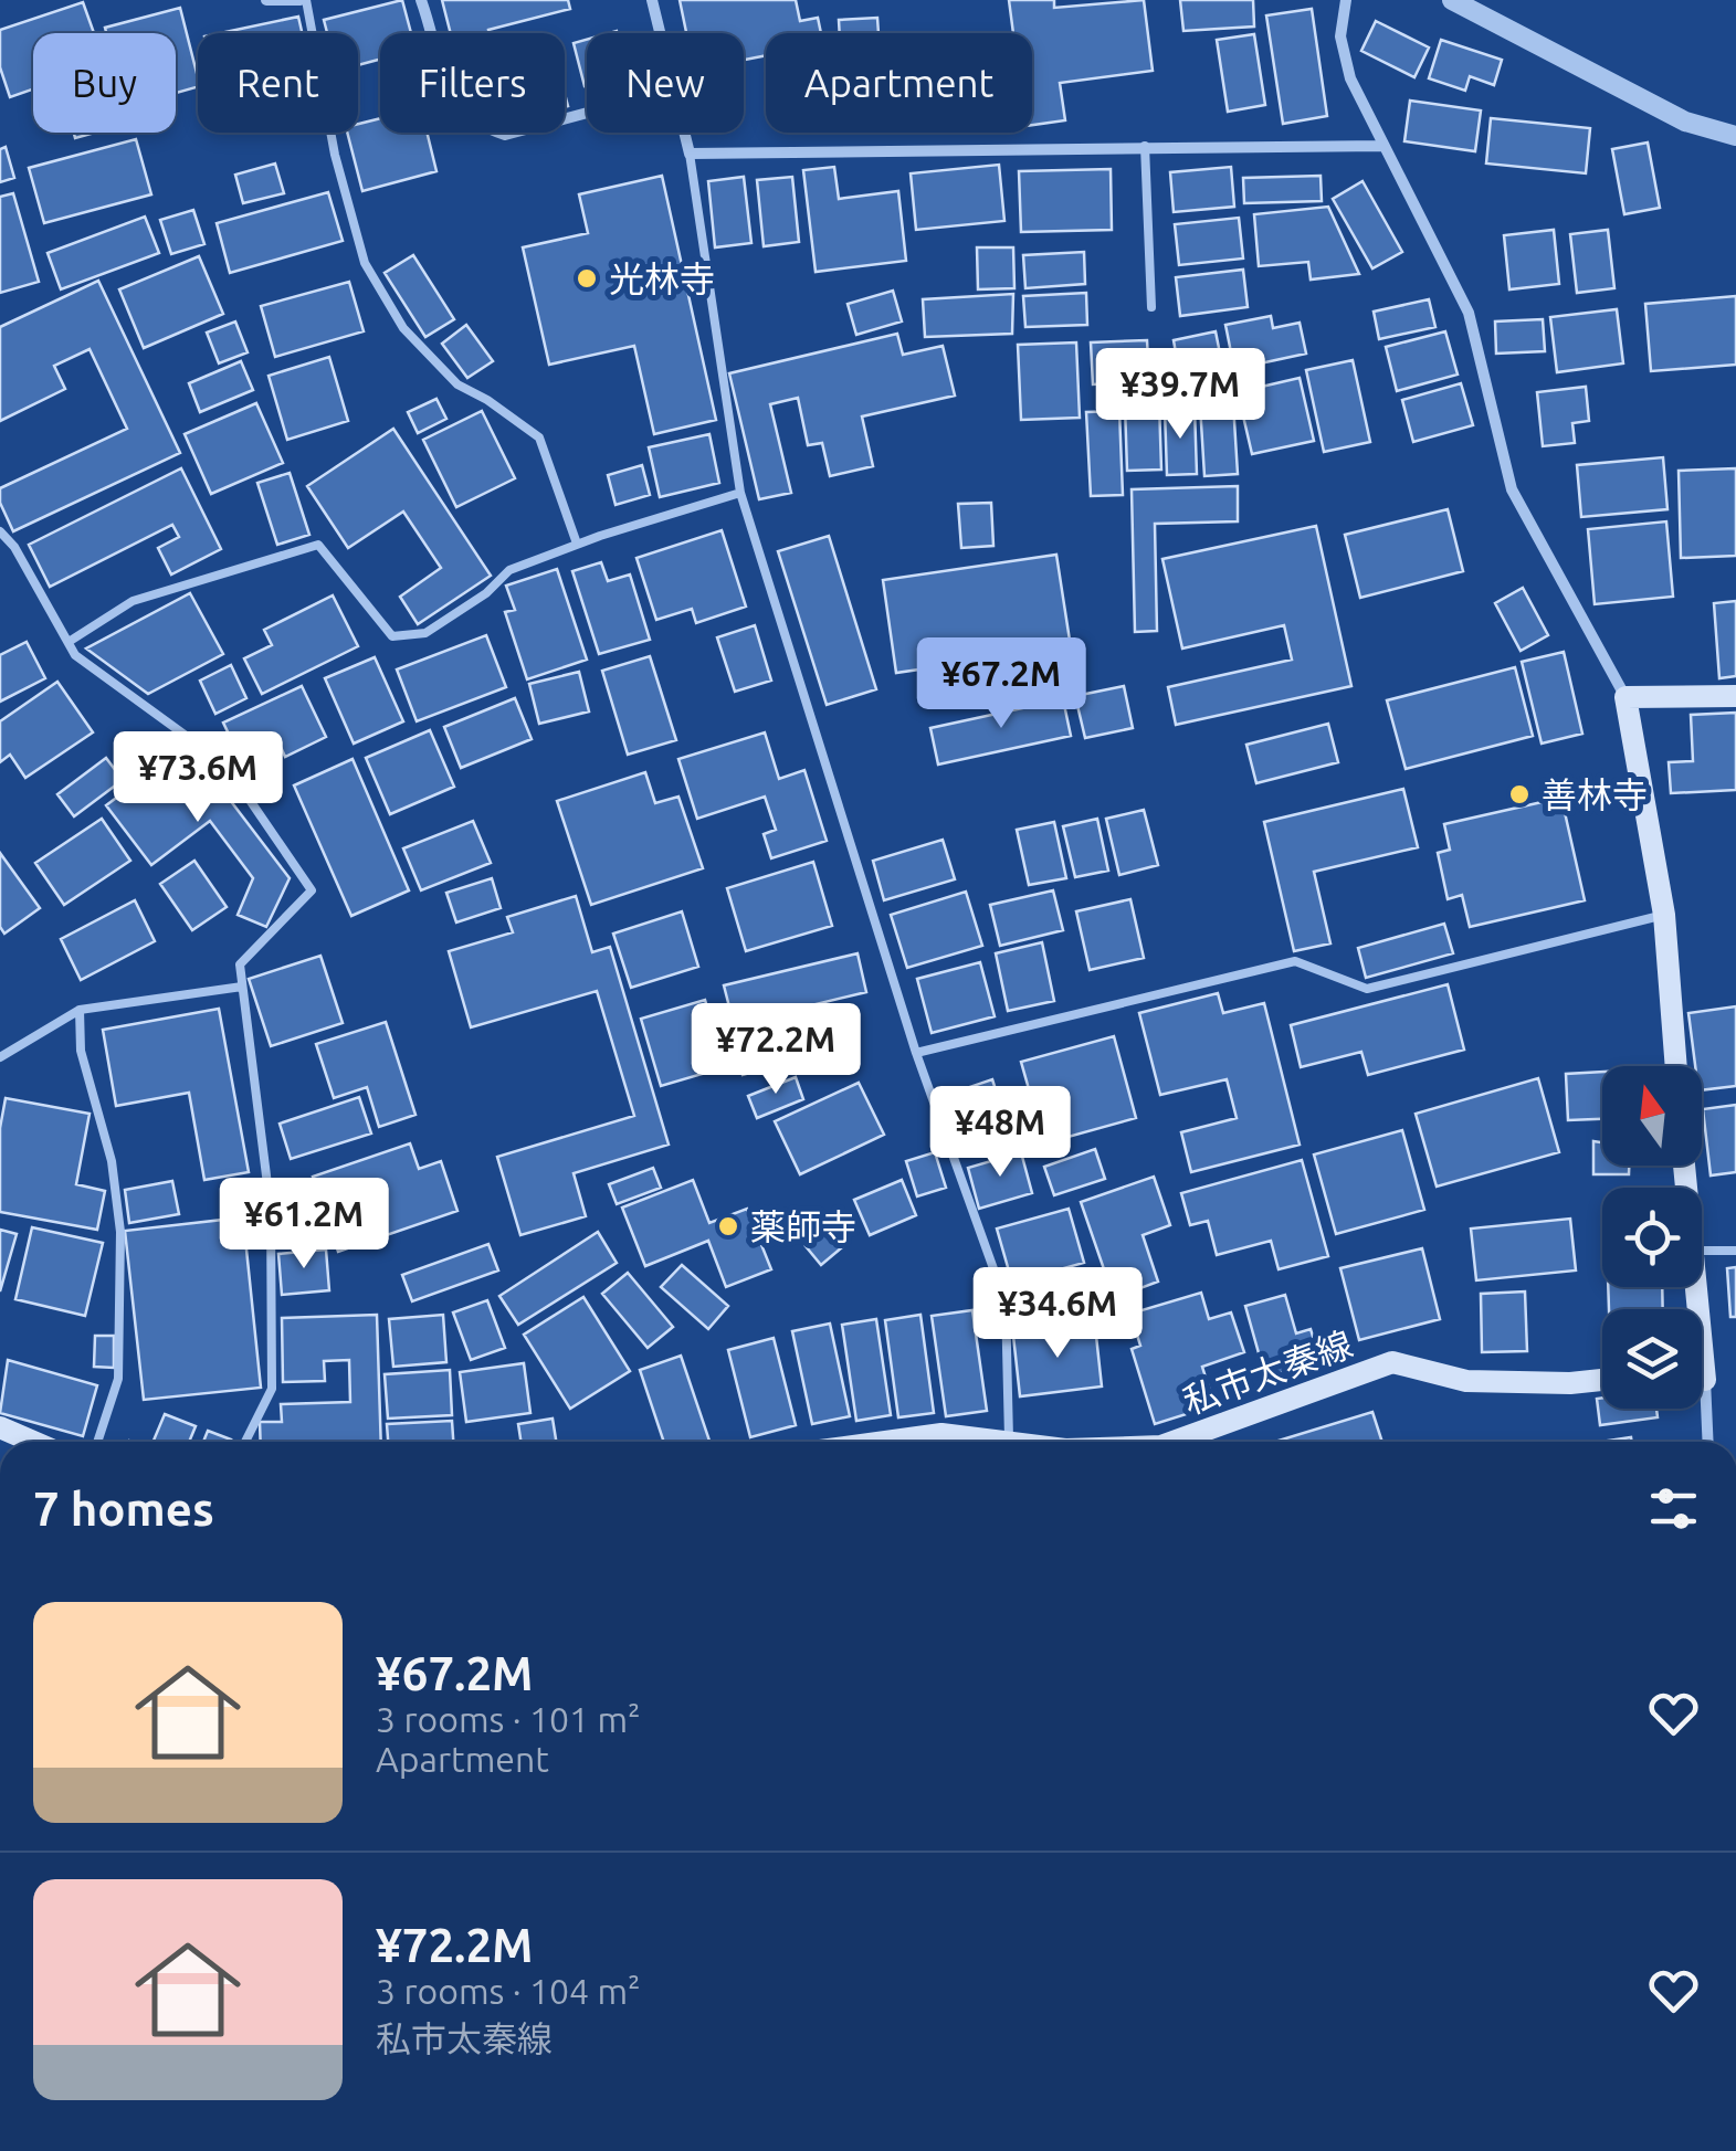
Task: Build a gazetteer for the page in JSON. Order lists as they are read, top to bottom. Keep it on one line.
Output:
{"streets":{"main road":["私市太秦線"]},"places":["光林寺","善林寺","薬師寺"],"north":"top","page":{"chip":["Buy","Rent","Filters","New","Apartment"],"price":["¥39.7M","¥67.2M","¥73.6M","¥72.2M","¥48M","¥61.2M","¥34.6M"],"heading":"7 homes","list":[{"name":"¥67.2M","note":"3 rooms · 101 m² · Apartment"},{"name":"¥72.2M","note":"3 rooms · 104 m² · 私市太秦線"}]}}
